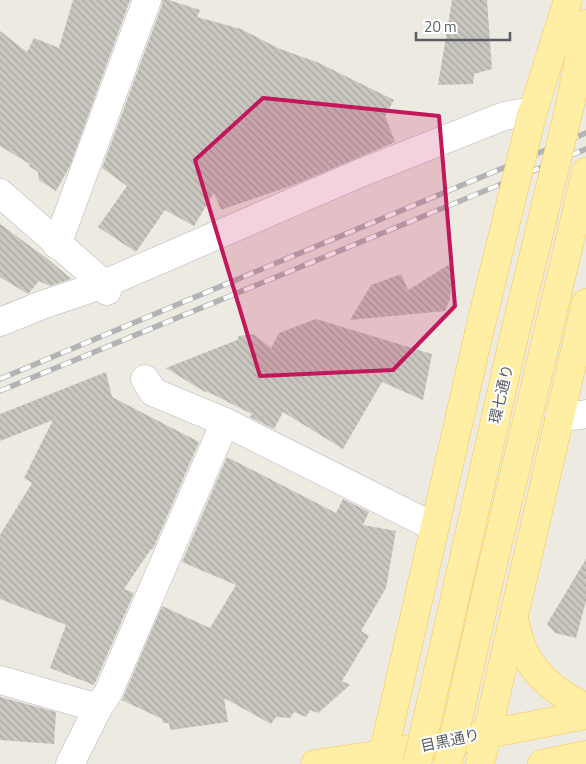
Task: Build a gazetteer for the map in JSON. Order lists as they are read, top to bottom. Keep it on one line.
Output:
{"streets":{"main road":["環七通り","目黒通り"]},"scale_bar":"20 m"}
